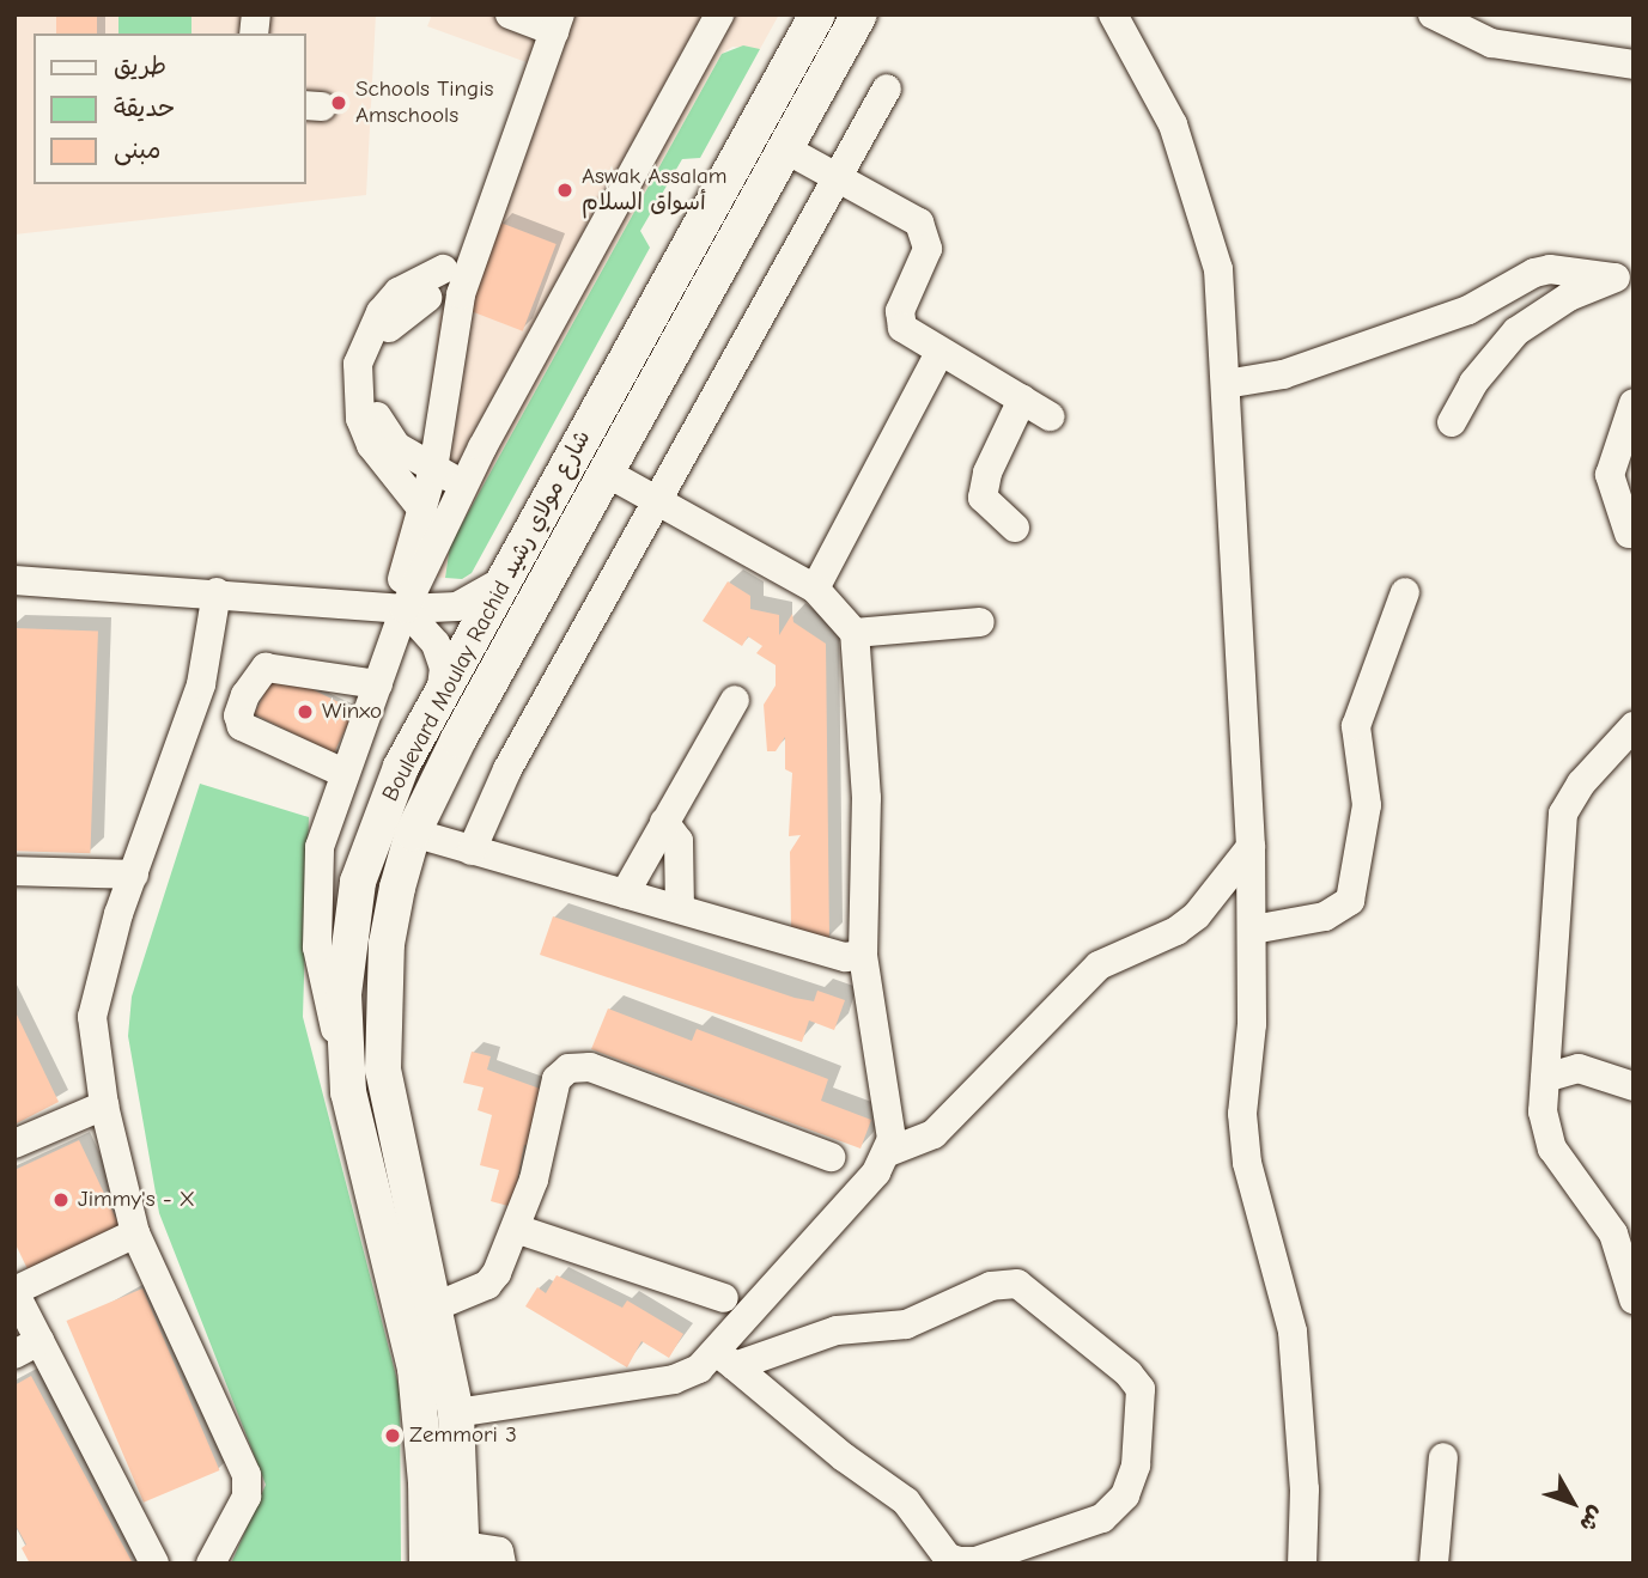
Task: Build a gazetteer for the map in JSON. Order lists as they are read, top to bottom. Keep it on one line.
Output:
{"streets":{"main road":["Boulevard Moulay Rachid شارع مولاي رشيد"]},"places":["Schools Tingis Amschools","Aswak Assalam أسواق السلام","Winxo","Jimmy's - X","Zemmori 3"],"legend":["طريق","حديقة","مبنى"],"north":"bottom right"}
